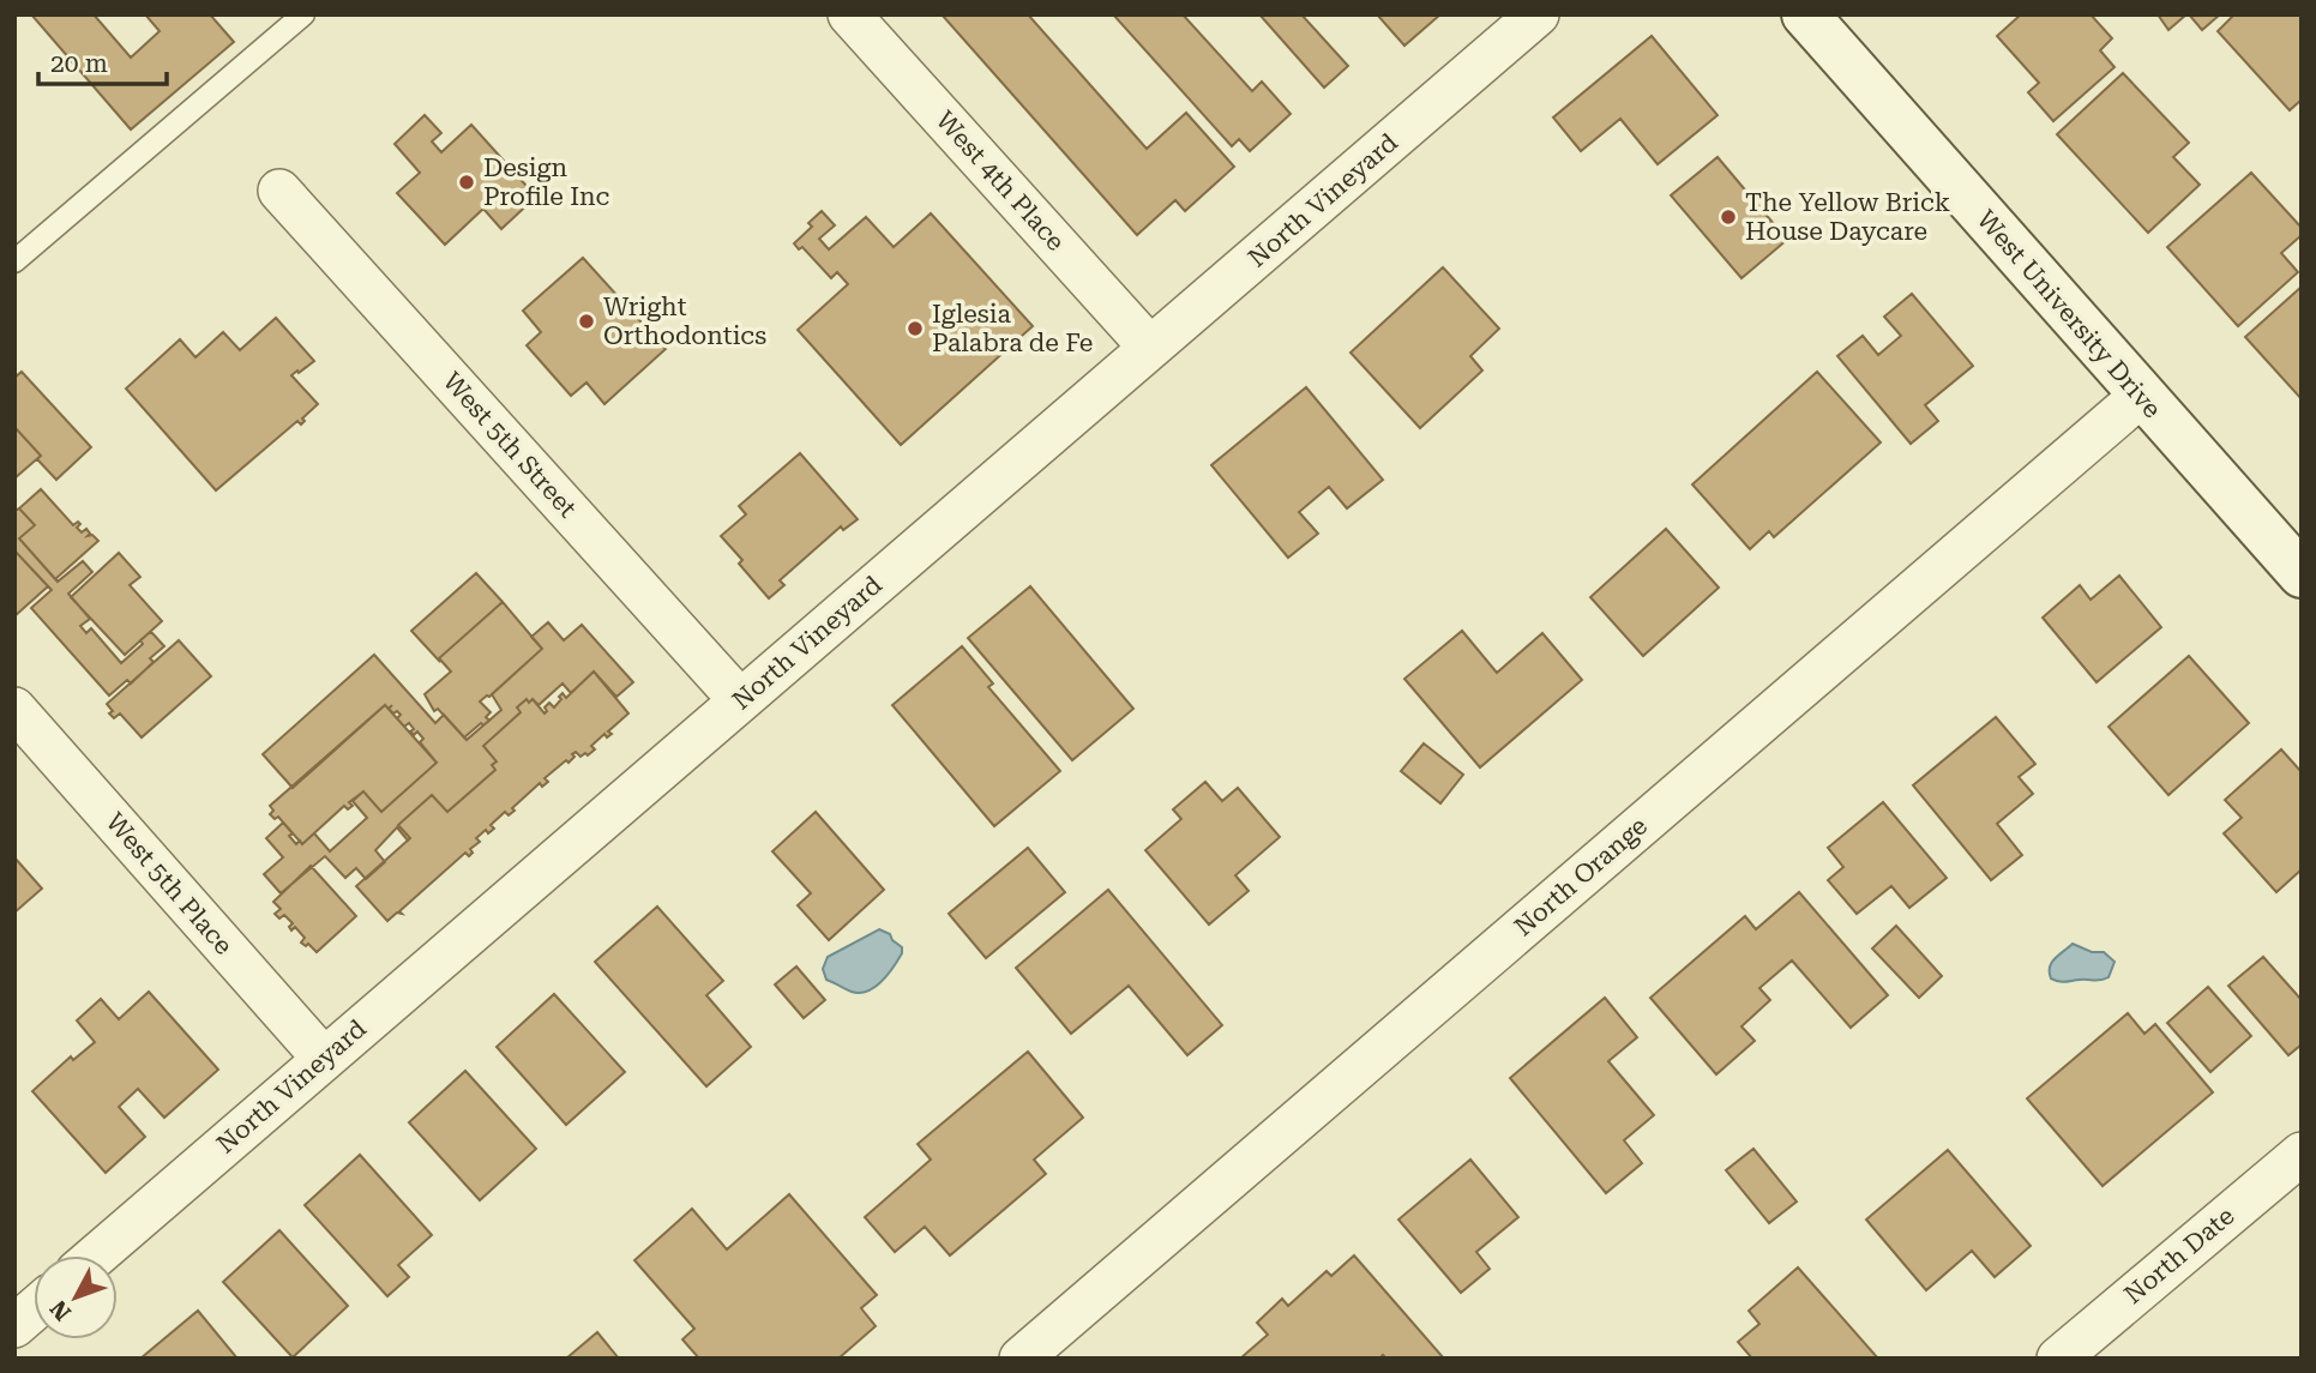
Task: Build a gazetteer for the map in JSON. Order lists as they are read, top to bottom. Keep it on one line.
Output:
{"streets":{"main road":["West University Drive"],"street":["West 4th Place","North Vineyard","West 5th Street","North Orange","West 5th Place","North Date"]},"crossings":[["West 4th Place","North Vineyard"],["North Vineyard","West 5th Street"],["North Vineyard","West 5th Place"],["West University Drive","North Orange"]],"places":["Design Profile Inc","The Yellow Brick House Daycare","Wright Orthodontics","Iglesia Palabra de Fe"],"scale_bar":"20 m","north":"bottom left"}
